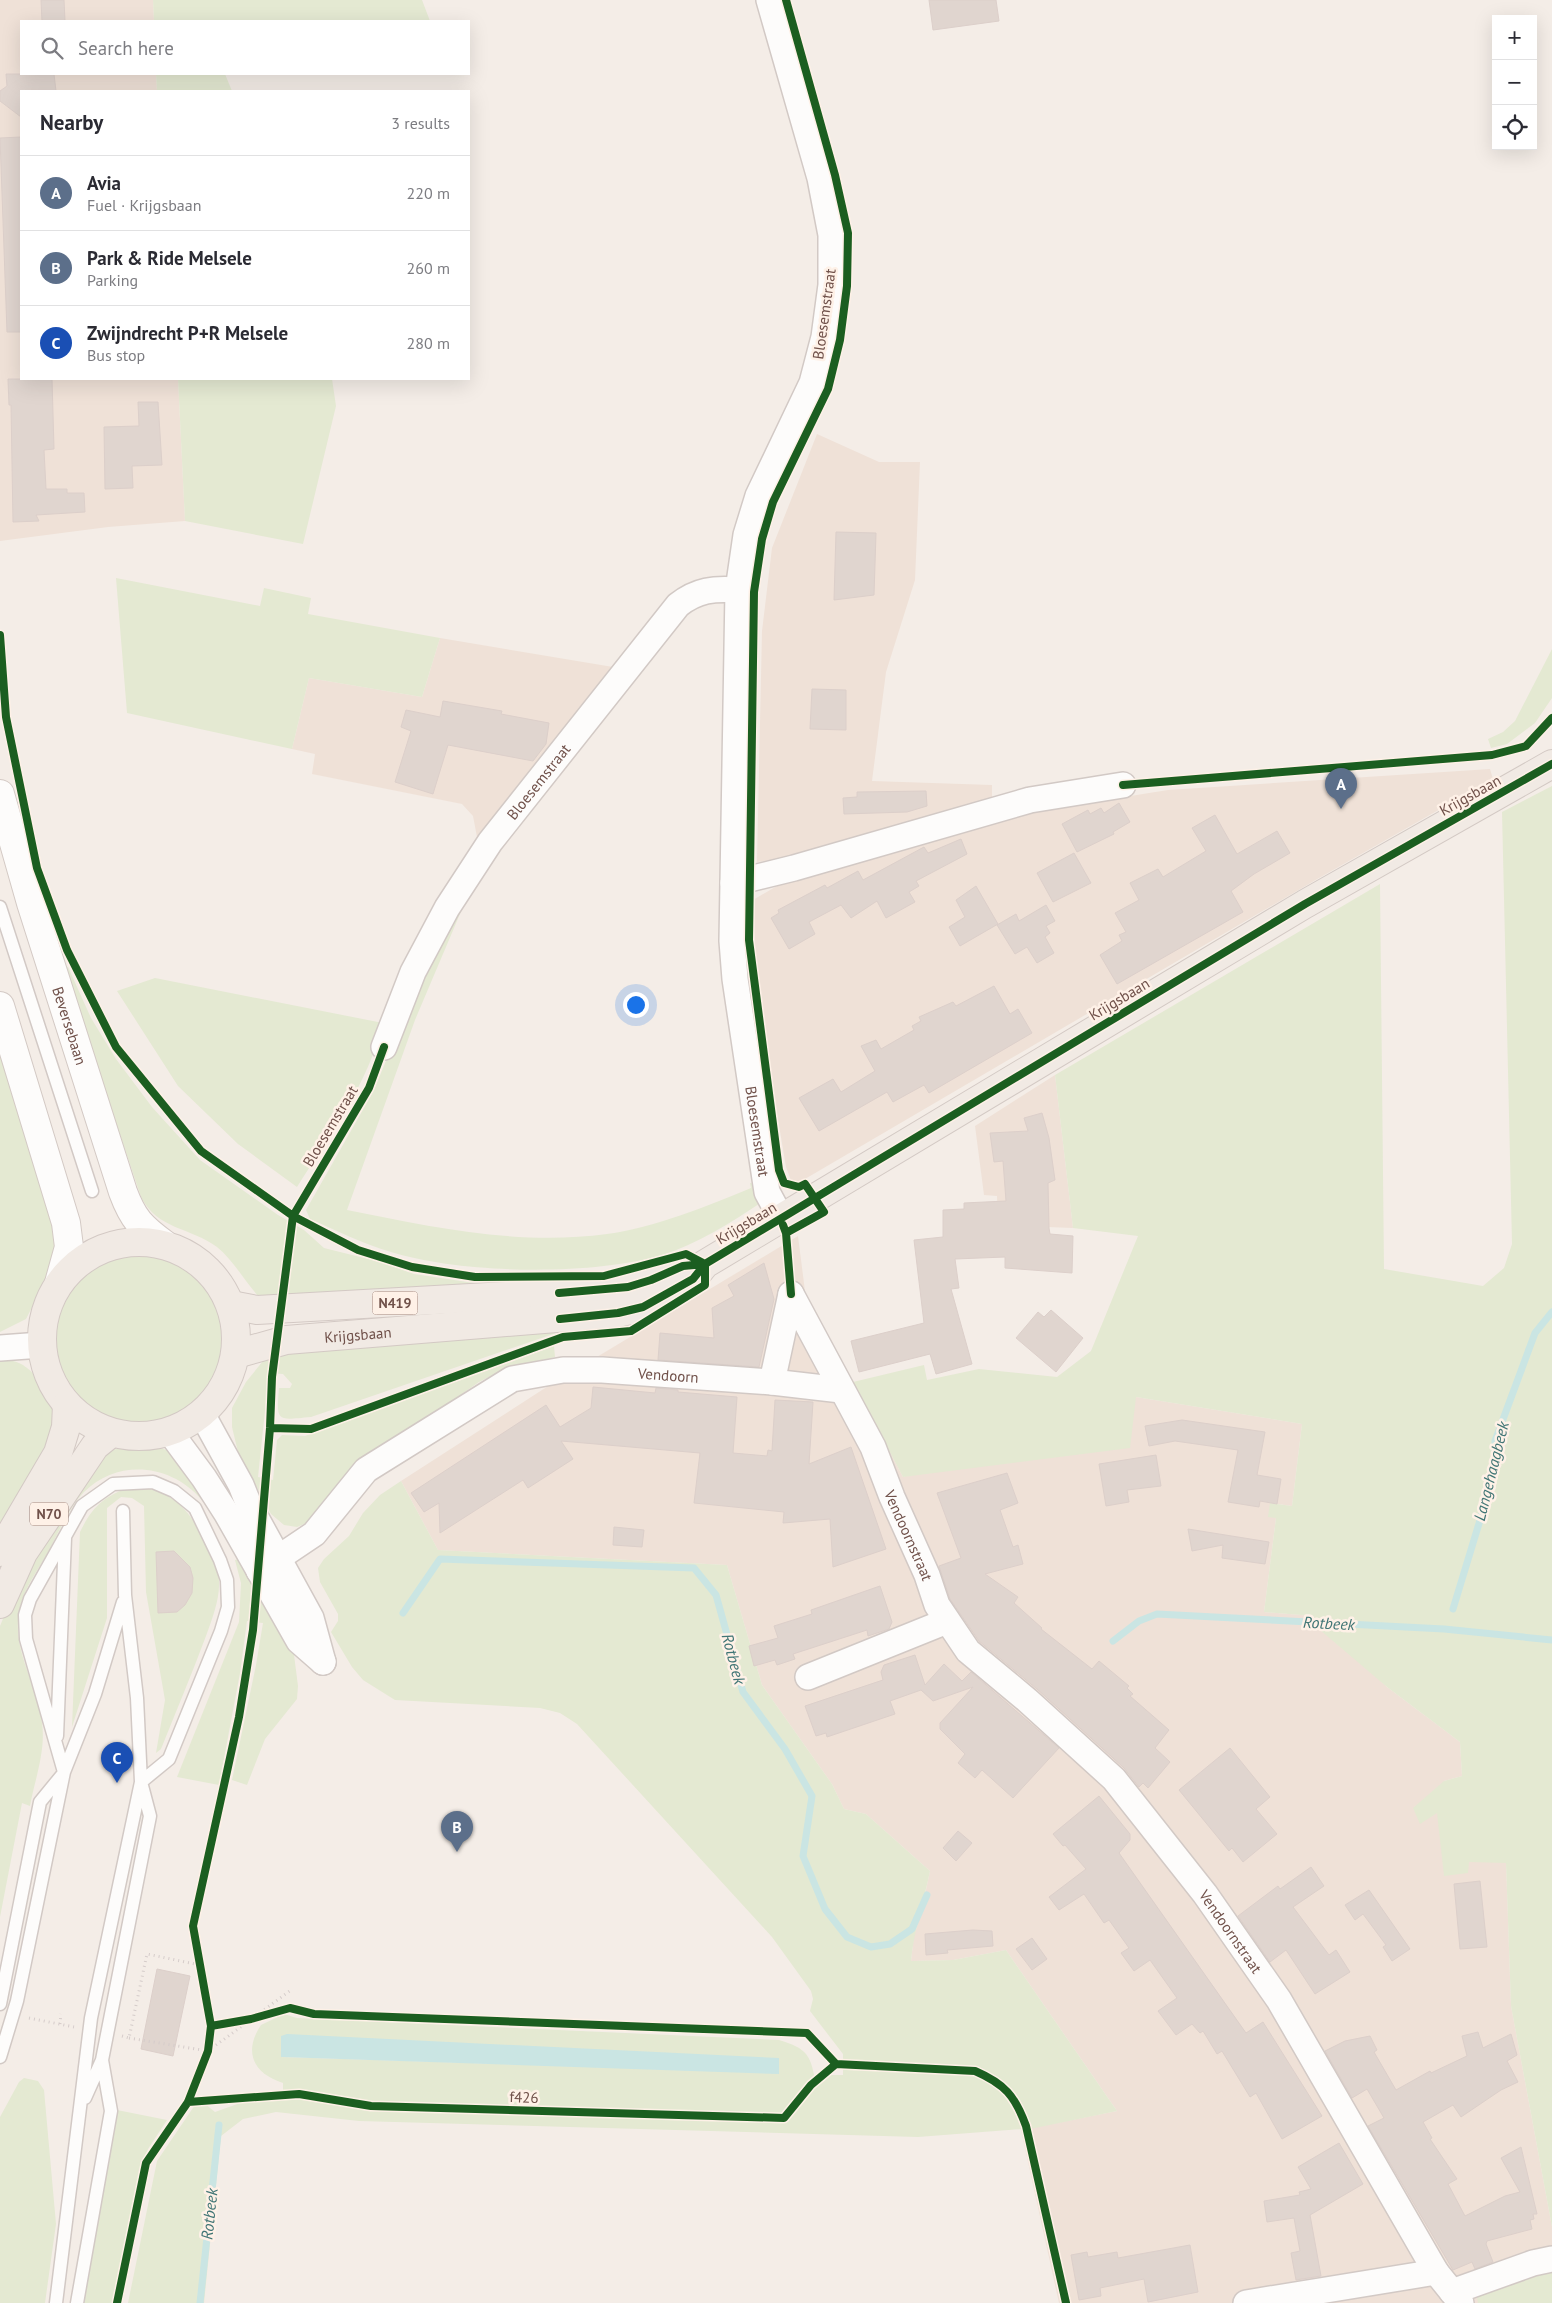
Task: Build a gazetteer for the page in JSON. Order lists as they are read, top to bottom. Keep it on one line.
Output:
{"streets":{"main road":["Krijgsbaan","Beversebaan","N419","N70"],"street":["Bloesemstraat","Vendoorn","Vendoornstraat"],"cycle path":["f426"]},"crossings":[["Bloesemstraat","Krijgsbaan"],["Vendoorn","Vendoornstraat"]],"water":["Langehaagbeek","Rotbeek"],"page":{"map_buttons":["+","−"],"search":"Search here","heading":["Nearby","3 results"],"list":[{"mark":"A","name":"Avia","note":"Fuel · Krijgsbaan","value":"220 m"},{"mark":"B","name":"Park & Ride Melsele","note":"Parking","value":"260 m"},{"mark":"C","name":"Zwijndrecht P+R Melsele","note":"Bus stop","value":"280 m"}],"pins":["A","C","B"]}}
